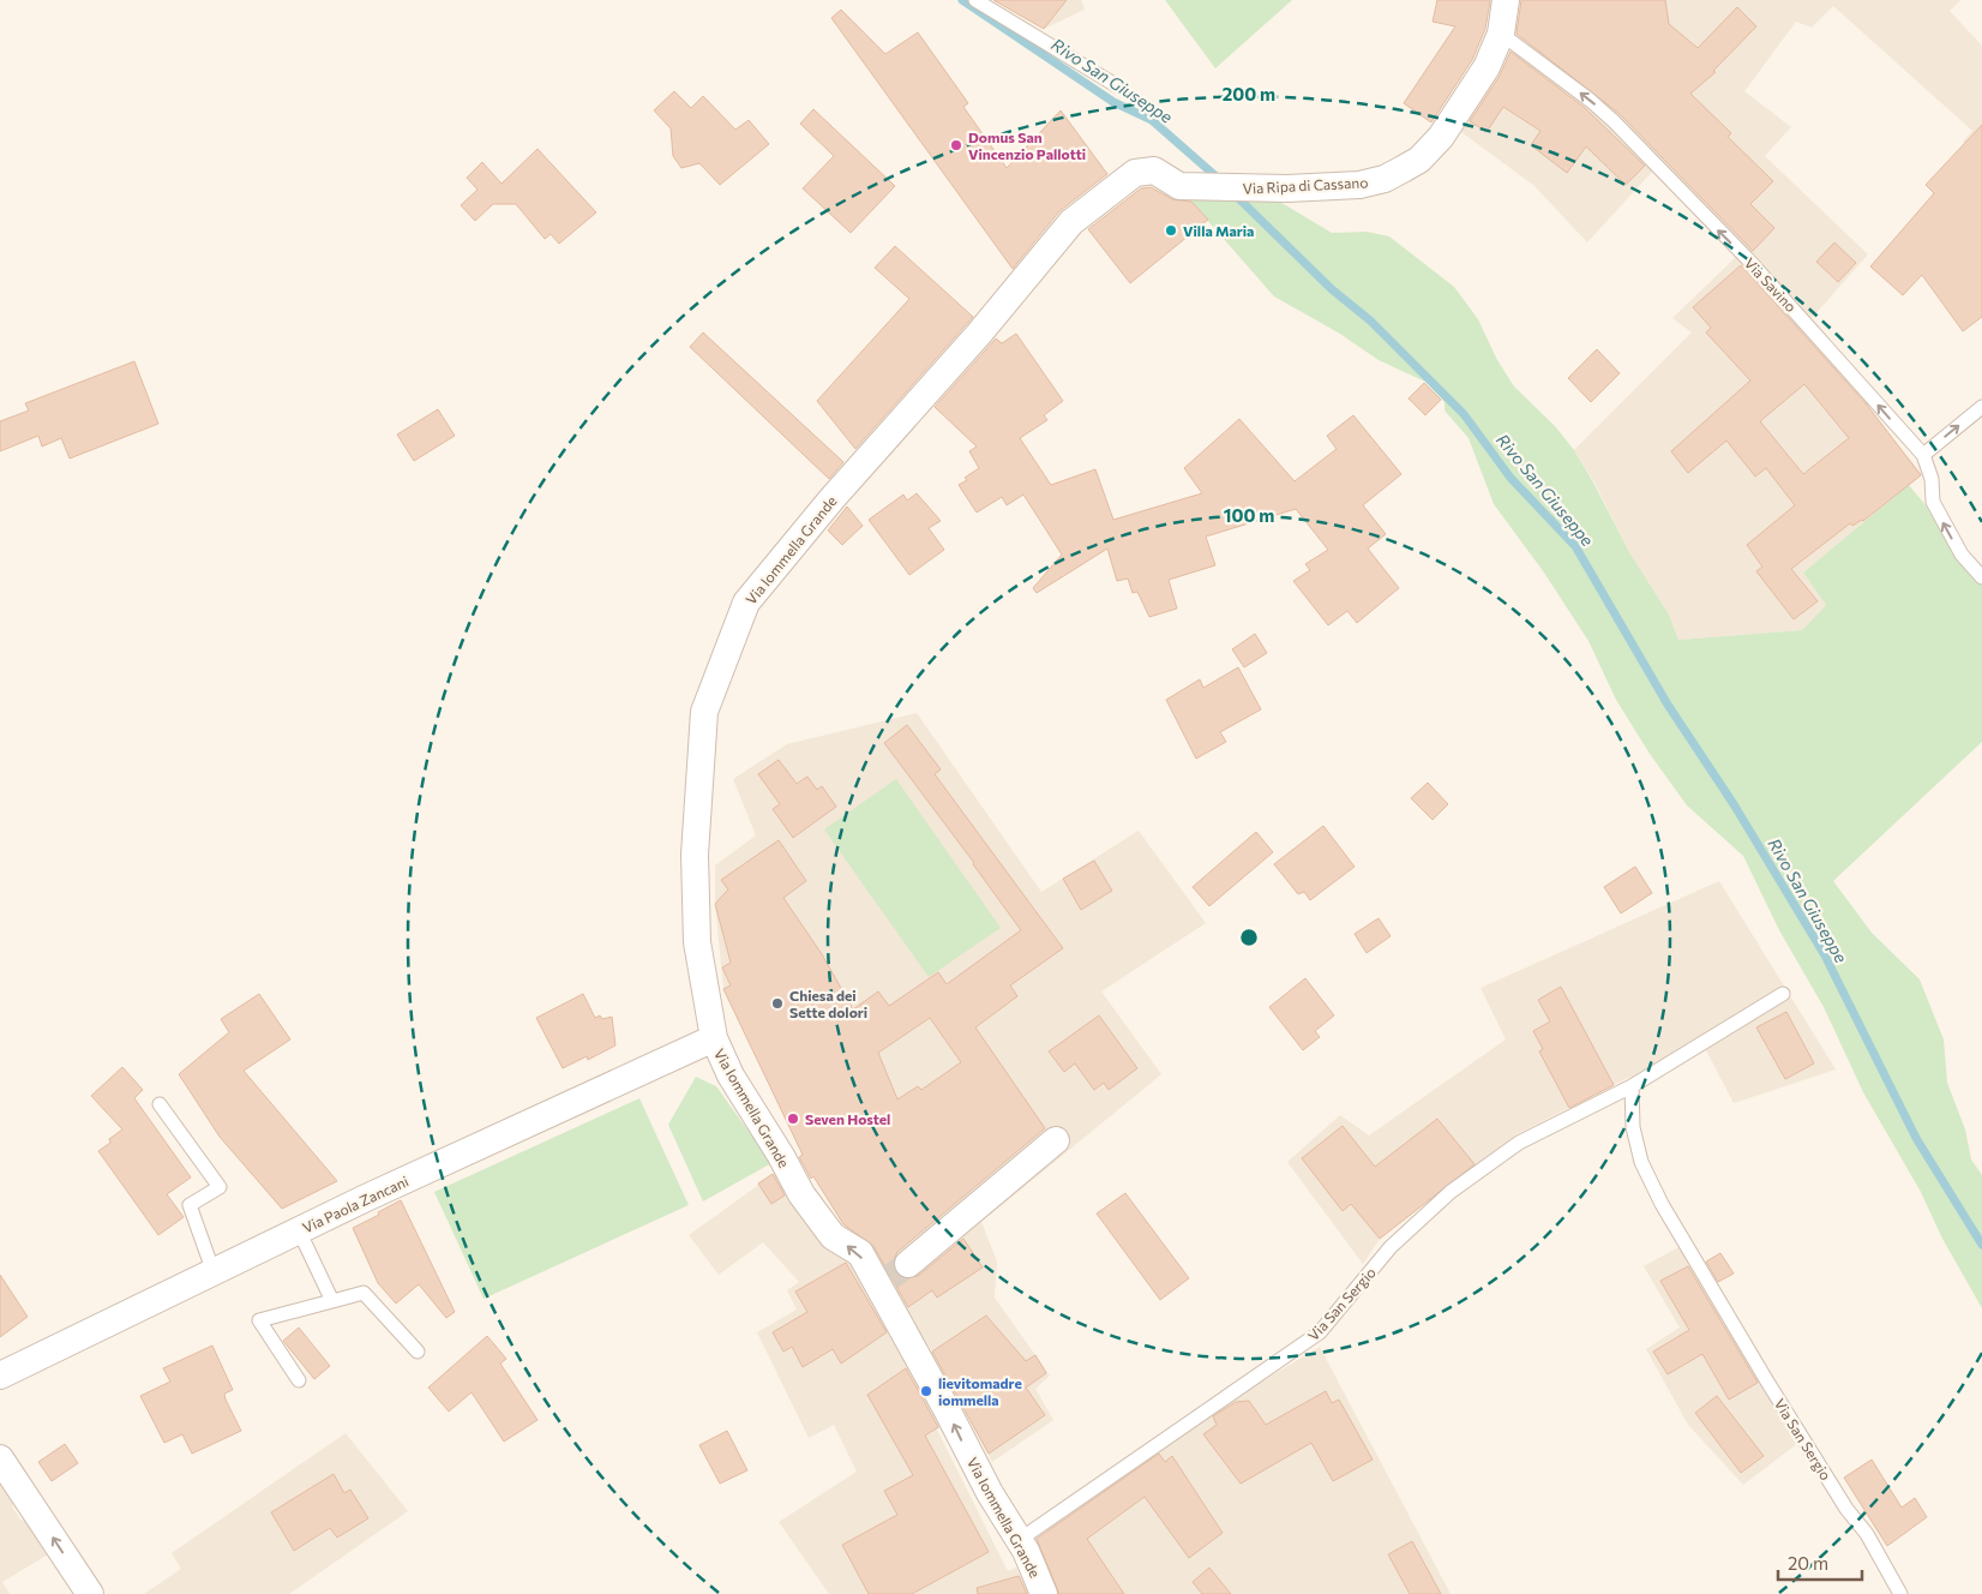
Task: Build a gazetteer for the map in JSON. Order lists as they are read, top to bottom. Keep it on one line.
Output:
{"streets":{"street":["Via Ripa di Cassano","Via Iommella Grande","Via Paola Zancani"],"lane":["Via Savino","Via San Sergio"]},"crossings":[["Via Ripa di Cassano","Via Savino"],["Via Ripa di Cassano","Via Iommella Grande"],["Via Iommella Grande","Via Paola Zancani"],["Via Iommella Grande","Via San Sergio"]],"one_way":["Via Savino"],"water":["Rivo San Giuseppe"],"places":["Domus San Vincenzio Pallotti","Villa Maria","Chiesa dei Sette dolori","Seven Hostel","lievitomadre iommella"],"scale_bar":"20 m","rings":["200 m","100 m"]}
